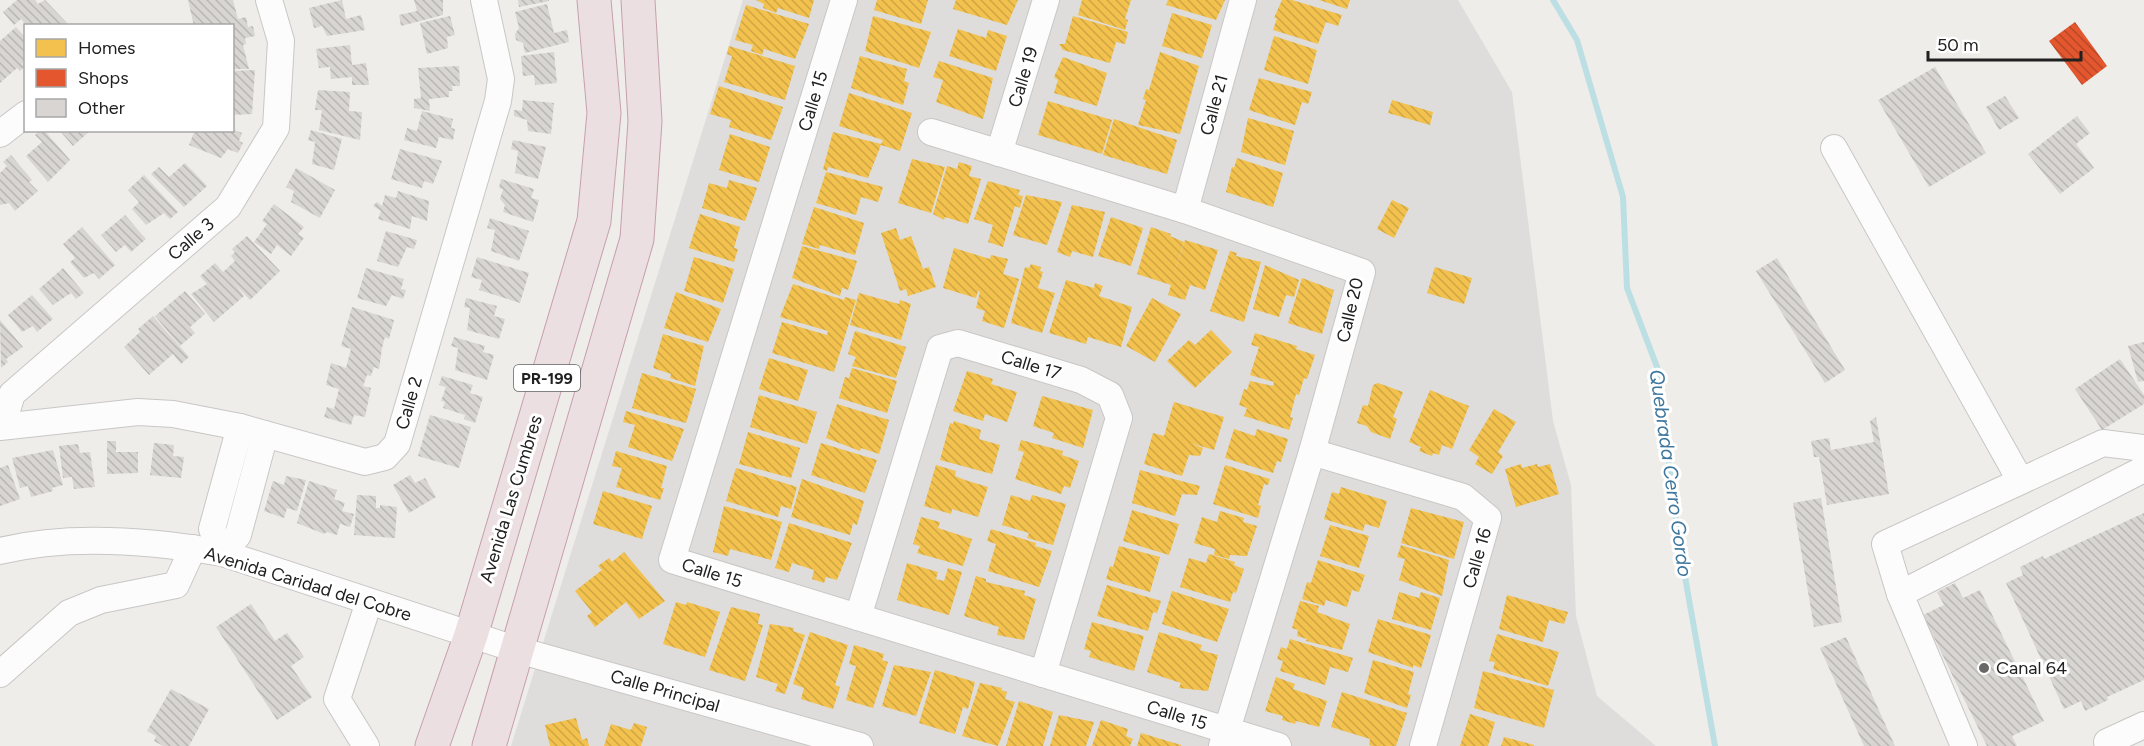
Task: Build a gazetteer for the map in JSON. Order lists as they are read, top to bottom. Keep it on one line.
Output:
{"streets":{"highway":["PR-199","Avenida Las Cumbres"],"street":["Calle 19","Calle 15","Calle 21","Calle 3","Calle 20","Calle 17","Calle 2","Calle 16","Avenida Caridad del Cobre","Calle Principal"]},"crossings":[["Calle 19","Calle 20"],["Calle 15","Calle 20"],["Calle 15","Calle 17"],["Calle 21","Calle 20"],["Calle 3","Calle 2"],["Calle 20","Calle 16"],["PR-199","Calle Principal"],["Avenida Las Cumbres","Avenida Caridad del Cobre"],["Avenida Las Cumbres","Calle Principal"],["Avenida Caridad del Cobre","Calle Principal"]],"water":["Quebrada Cerro Gordo"],"places":["Canal 64"],"legend":["Homes","Shops","Other"],"scale_bar":"50 m"}
